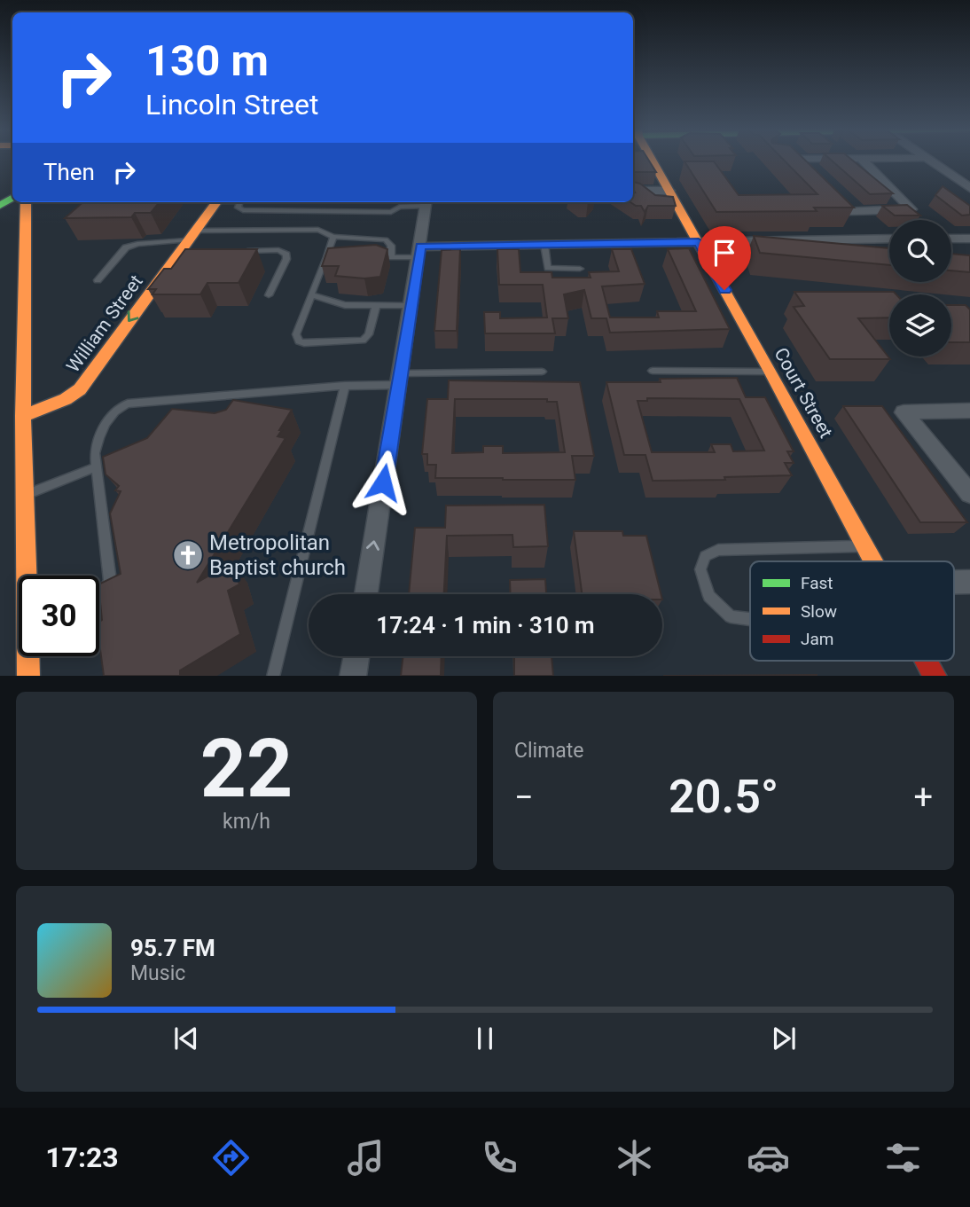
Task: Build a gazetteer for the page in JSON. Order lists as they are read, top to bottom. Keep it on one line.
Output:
{"streets":{"street":["William Street","Court Street"]},"one_way":["William Street"],"places":{"church":["Metropolitan Baptist church"]},"legend":["Fast","Slow","Jam"],"page":{"turn":["130 m","Lincoln Street"],"then":"Then","limit":"30","trip":"17:24 · 1 min · 310 m","tile":[["22","km/h"],"Climate"],"heat":["−","20.5°","+"],"song":["95.7 FM","Music"],"tabs":"17:23"}}
